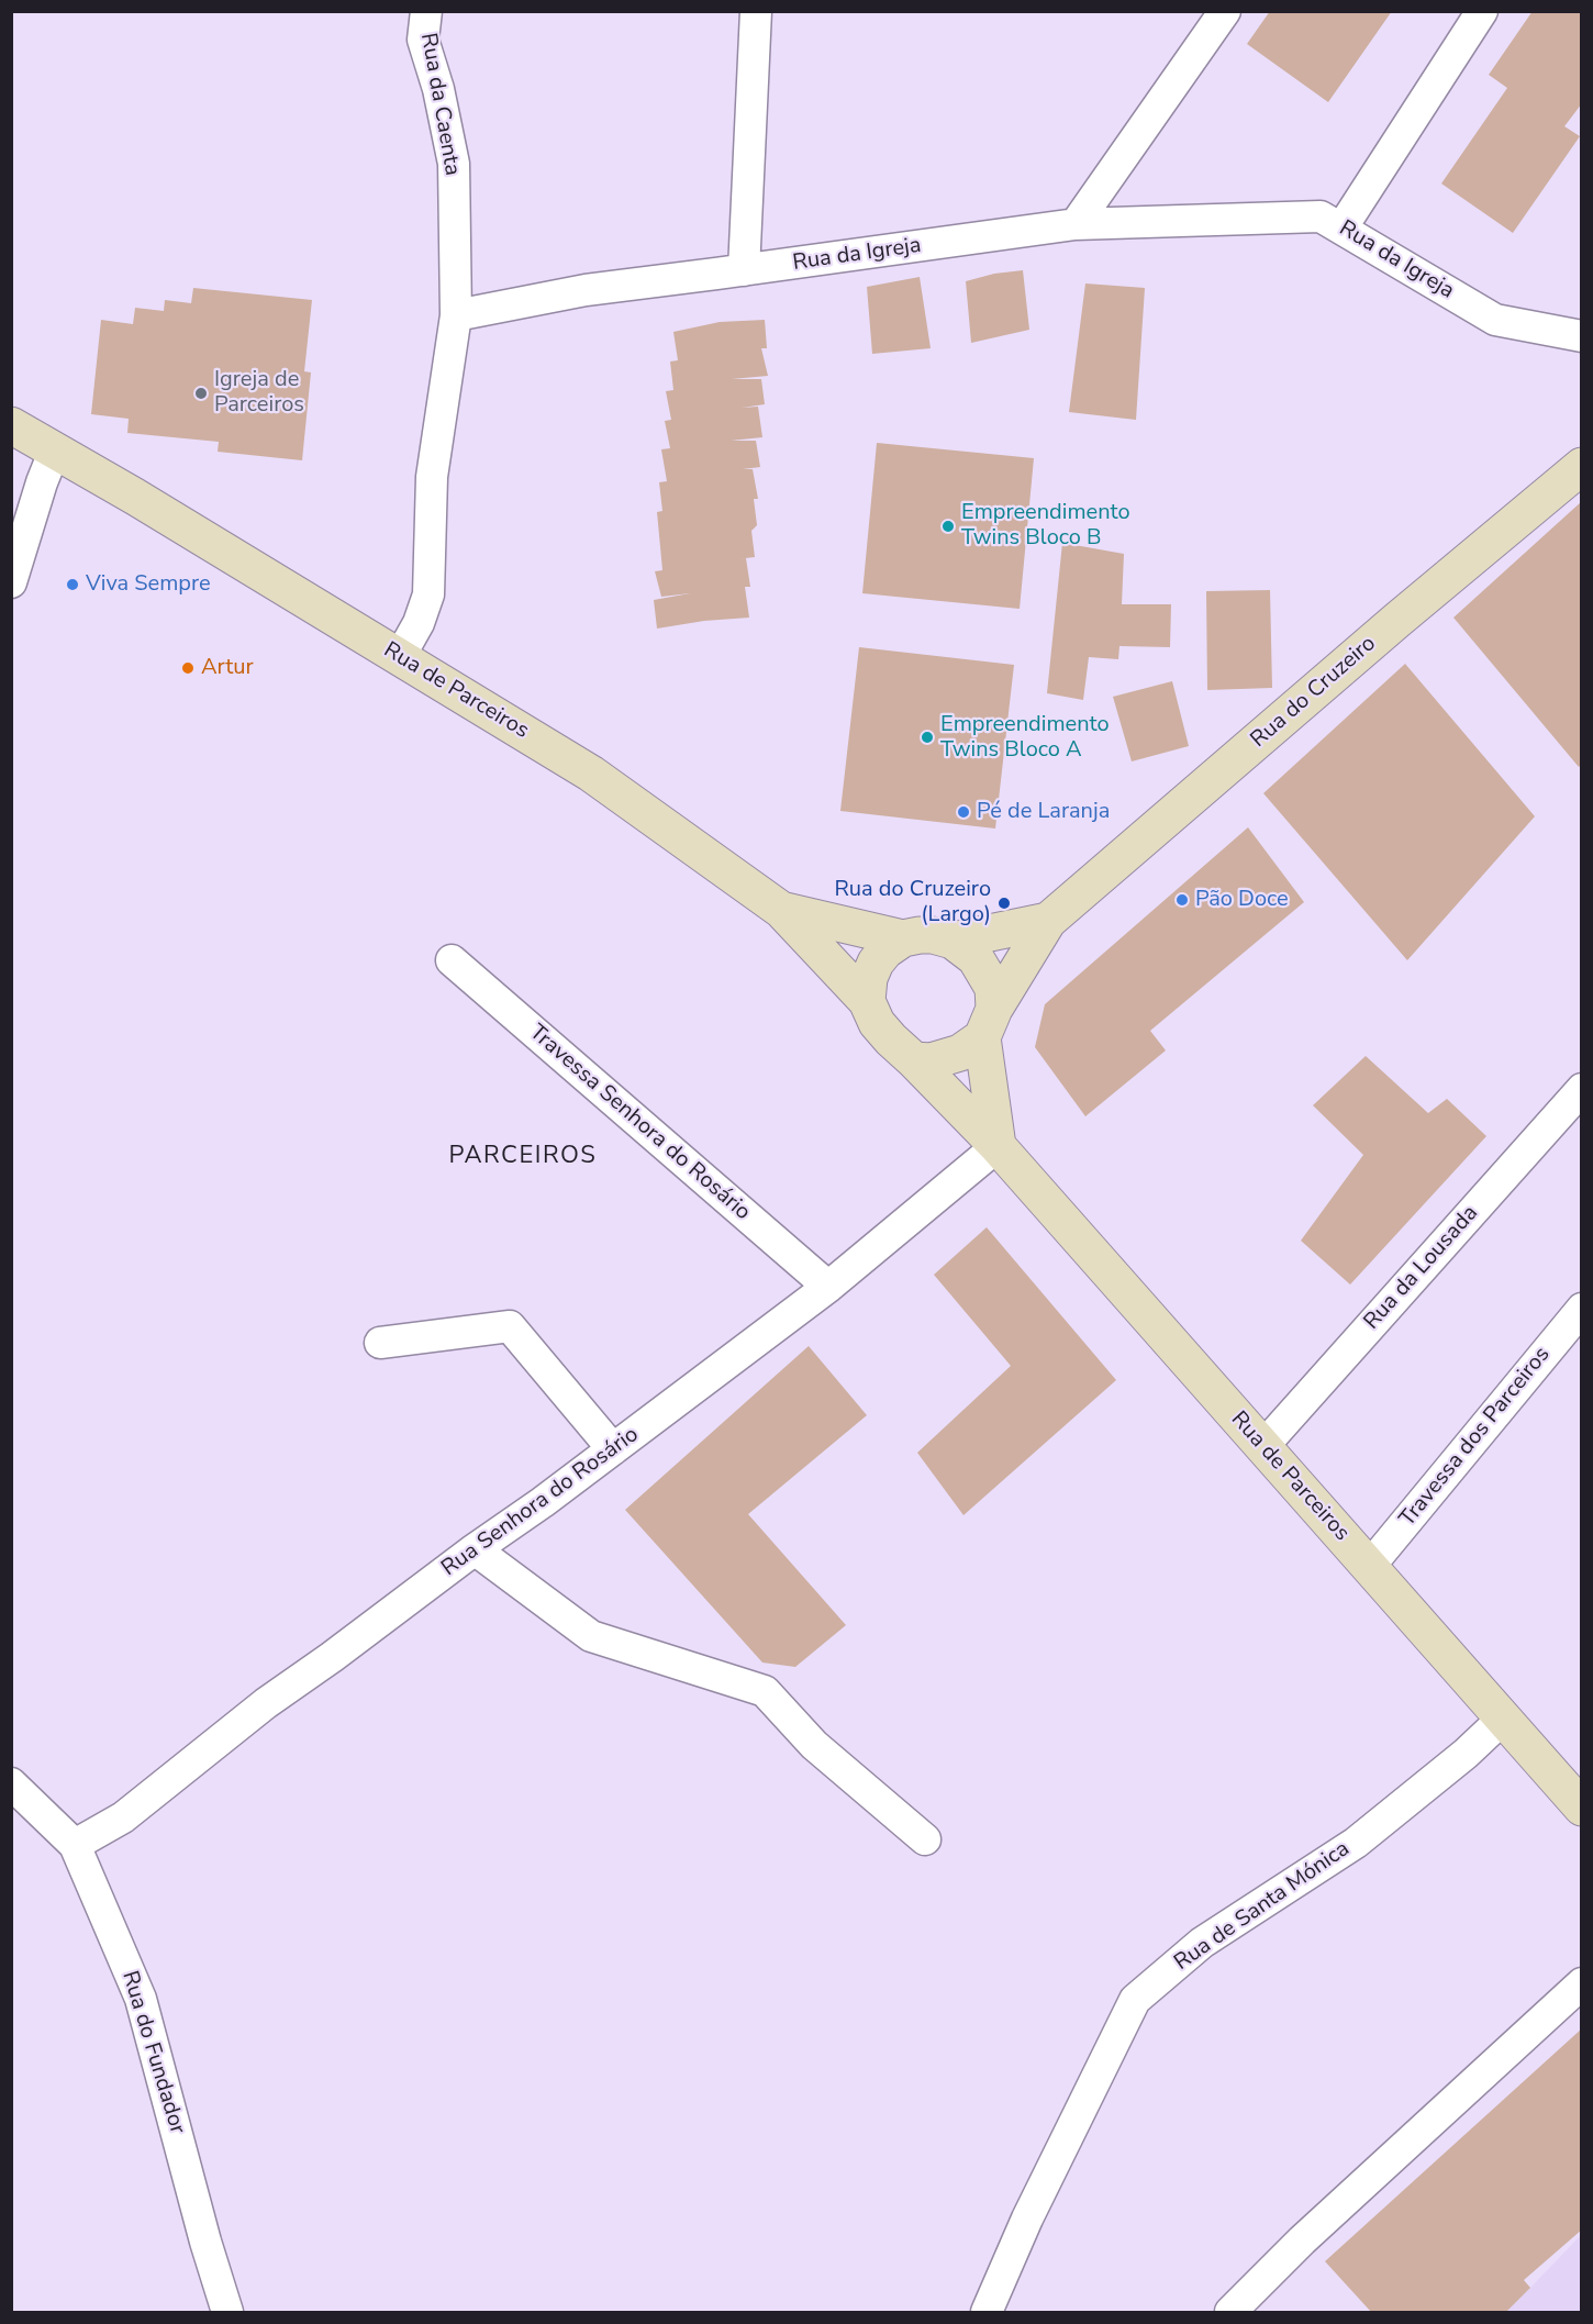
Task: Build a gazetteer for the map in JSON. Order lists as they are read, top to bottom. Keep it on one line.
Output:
{"streets":{"main road":["Rua de Parceiros","Rua do Cruzeiro"],"street":["Rua da Caenta","Rua da Igreja","Travessa Senhora do Rosário","Rua da Lousada","Travessa dos Parceiros","Rua Senhora do Rosário","Rua de Santa Mónica","Rua do Fundador"]},"crossings":[["Rua da Caenta","Rua da Igreja"],["Rua de Parceiros","Rua do Cruzeiro"],["Rua de Parceiros","Rua da Lousada"],["Rua de Parceiros","Travessa dos Parceiros"],["Rua de Parceiros","Rua Senhora do Rosário"],["Rua de Parceiros","Rua de Santa Mónica"],["Travessa Senhora do Rosário","Rua Senhora do Rosário"],["Rua Senhora do Rosário","Rua do Fundador"]],"districts":["PARCEIROS"],"places":["Igreja de Parceiros","Empreendimento Twins Bloco B","Viva Sempre","Artur","Empreendimento Twins Bloco A","Pé de Laranja","Pão Doce","Rua do Cruzeiro (Largo)"]}
